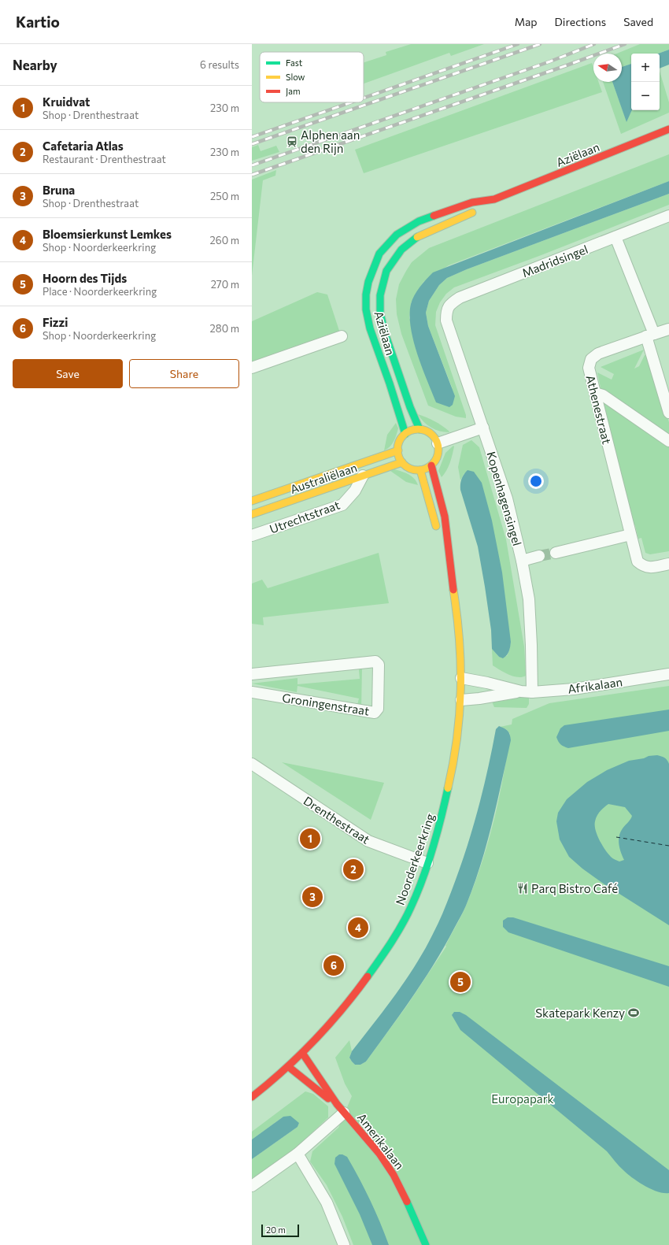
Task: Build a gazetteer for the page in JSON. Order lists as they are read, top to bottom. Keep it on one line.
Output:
{"streets":{"street":["Aziëlaan","Madridsingel","Athenestraat","Australiëlaan","Kopenhagensingel","Utrechtstraat","Afrikalaan","Groningenstraat","Drenthestraat","Noorderkeerkring","Amerikalaan"]},"crossings":[["Aziëlaan","Australiëlaan"],["Aziëlaan","Noorderkeerkring"],["Madridsingel","Kopenhagensingel"],["Australiëlaan","Utrechtstraat"],["Australiëlaan","Noorderkeerkring"],["Kopenhagensingel","Afrikalaan"],["Afrikalaan","Noorderkeerkring"],["Drenthestraat","Noorderkeerkring"],["Noorderkeerkring","Amerikalaan"]],"parks":["Europapark"],"places":{"station":["Alphen aan den Rijn"],"restaurant":["Parq Bistro Café"],"sports":["Skatepark Kenzy"]},"legend":["Fast","Slow","Jam"],"scale_bar":"20 m","north":"left","page":{"header":"Kartio","nav":["Map","Directions","Saved"],"heading":["Nearby","6 results"],"map_buttons":["+","−"],"list":[{"mark":"1","name":"Kruidvat","note":"Shop · Drenthestraat","value":"230 m"},{"mark":"2","name":"Cafetaria Atlas","note":"Restaurant · Drenthestraat","value":"230 m"},{"mark":"3","name":"Bruna","note":"Shop · Drenthestraat","value":"250 m"},{"mark":"4","name":"Bloemsierkunst Lemkes","note":"Shop · Noorderkeerkring","value":"260 m"},{"mark":"5","name":"Hoorn des Tijds","note":"Place · Noorderkeerkring","value":"270 m"},{"mark":"6","name":"Fizzi","note":"Shop · Noorderkeerkring","value":"280 m"}],"buttons":["Save","Share"],"pins":["1","2","3","4","6","5"],"scale":"20 m"}}
